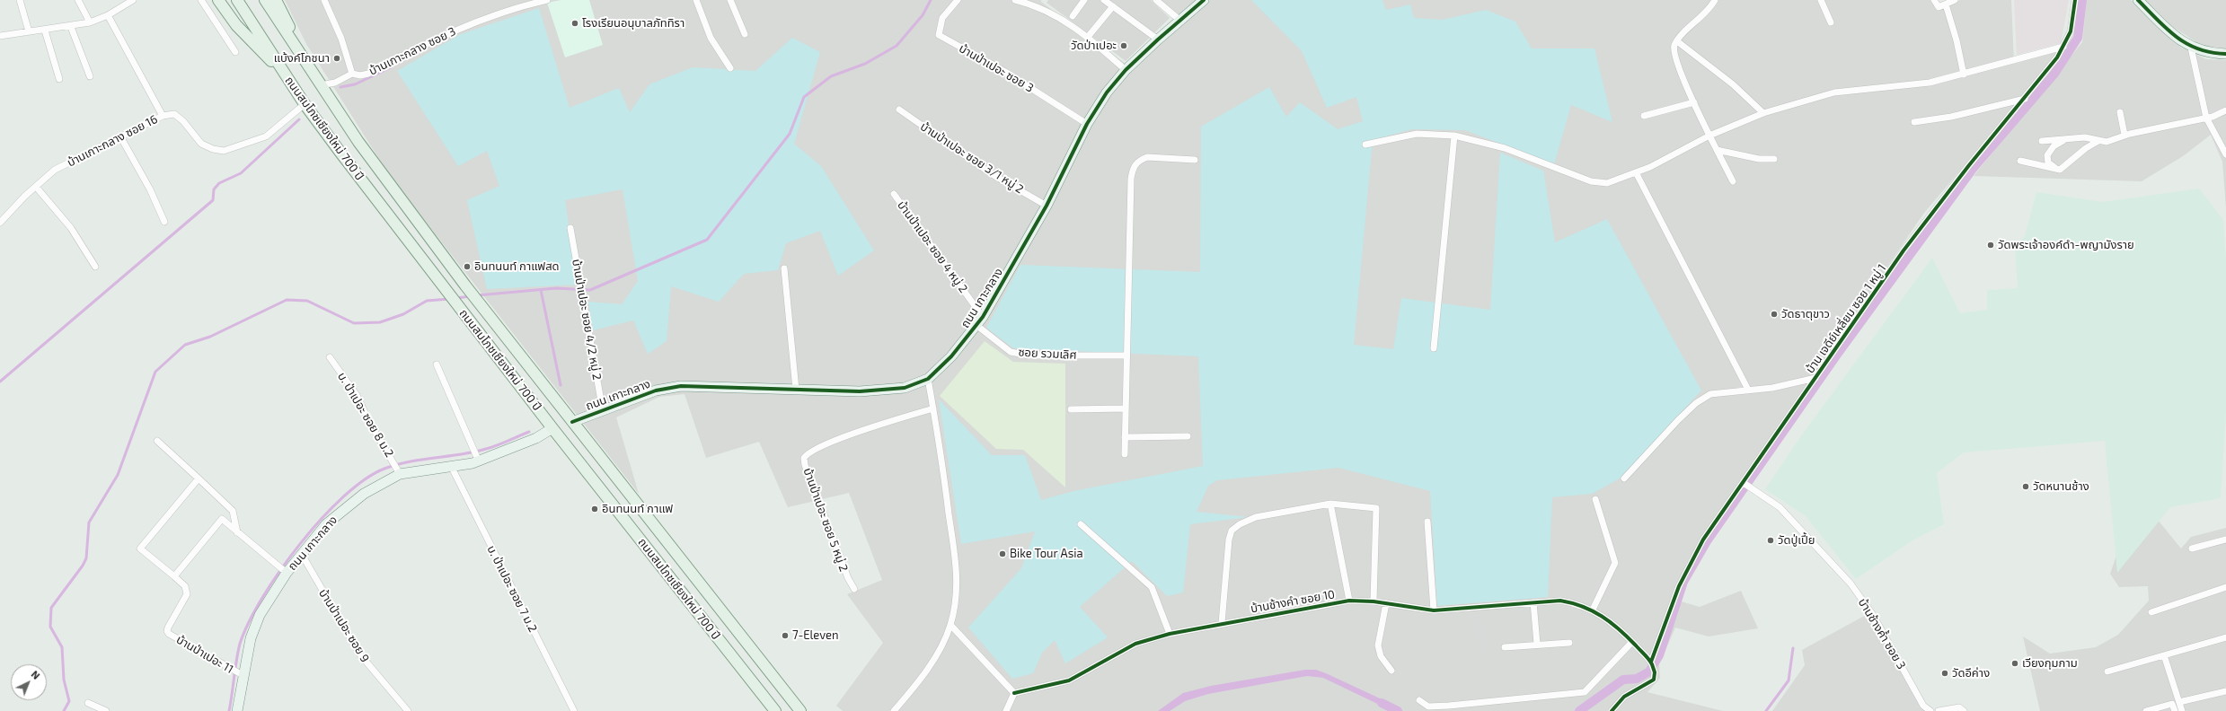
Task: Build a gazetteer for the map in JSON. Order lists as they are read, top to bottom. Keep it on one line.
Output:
{"streets":{"main road":["ถนนสมโภชเชียงใหม่ 700 ปี"],"street":["บ้านเกาะกลาง ซอย 3","บ้านป่าเปอะ ซอย 3","บ้านเกาะกลาง ซอย 16","บ้านป่าเปอะ ซอย 3/1 หมู่ 2","บ้านป่าเปอะ ซอย 4 หมู่ 2","ถนน เกาะกลาง","บ้าน เจดีย์เหลี่ยม ซอย 1 หมู่ 1","บ้านป่าเปอะ ซอย 4/2 หมู่ 2","ซอย รวมเลิศ","บ. ป่าเปอะ ซอย 8 ม.2","บ้านป่าเปอะ ซอย 5 หมู่ 2","บ. ป่าเปอะ ซอย 7 ม.2","บ้านช้างคำ ซอย 10","บ้านป่าเปอะ ซอย 9","บ้านช้างค้ำ ซอย 3","บ้านป่าเปอะ 11"]},"crossings":[["บ้านป่าเปอะ ซอย 3","ถนน เกาะกลาง"],["ถนนสมโภชเชียงใหม่ 700 ปี","บ้านเกาะกลาง ซอย 16"],["ถนนสมโภชเชียงใหม่ 700 ปี","ถนน เกาะกลาง"],["บ้านป่าเปอะ ซอย 3/1 หมู่ 2","ถนน เกาะกลาง"],["บ้านป่าเปอะ ซอย 4 หมู่ 2","ถนน เกาะกลาง"],["ถนน เกาะกลาง","บ้านป่าเปอะ ซอย 4/2 หมู่ 2"],["ถนน เกาะกลาง","ซอย รวมเลิศ"],["ถนน เกาะกลาง","บ. ป่าเปอะ ซอย 8 ม.2"],["ถนน เกาะกลาง","บ. ป่าเปอะ ซอย 7 ม.2"],["ถนน เกาะกลาง","บ้านป่าเปอะ ซอย 9"],["ถนน เกาะกลาง","บ้านป่าเปอะ 11"],["บ้าน เจดีย์เหลี่ยม ซอย 1 หมู่ 1","บ้านช้างคำ ซอย 10"],["บ้าน เจดีย์เหลี่ยม ซอย 1 หมู่ 1","บ้านช้างค้ำ ซอย 3"]],"places":["โรงเรียนอนุบาลภัททิรา","วัดป่าเปอะ","แบ้งค์โภชนา","วัดพระเจ้าองค์ดำ-พญามังราย","อินทนนท์ กาแฟสด","วัดธาตุขาว","วัดหนานช้าง","อินทนนท์ กาแฟ","วัดปู่เปี้ย","Bike Tour Asia","7-Eleven","เวียงกุมกาม","วัดอีค่าง"],"north":"top right"}
